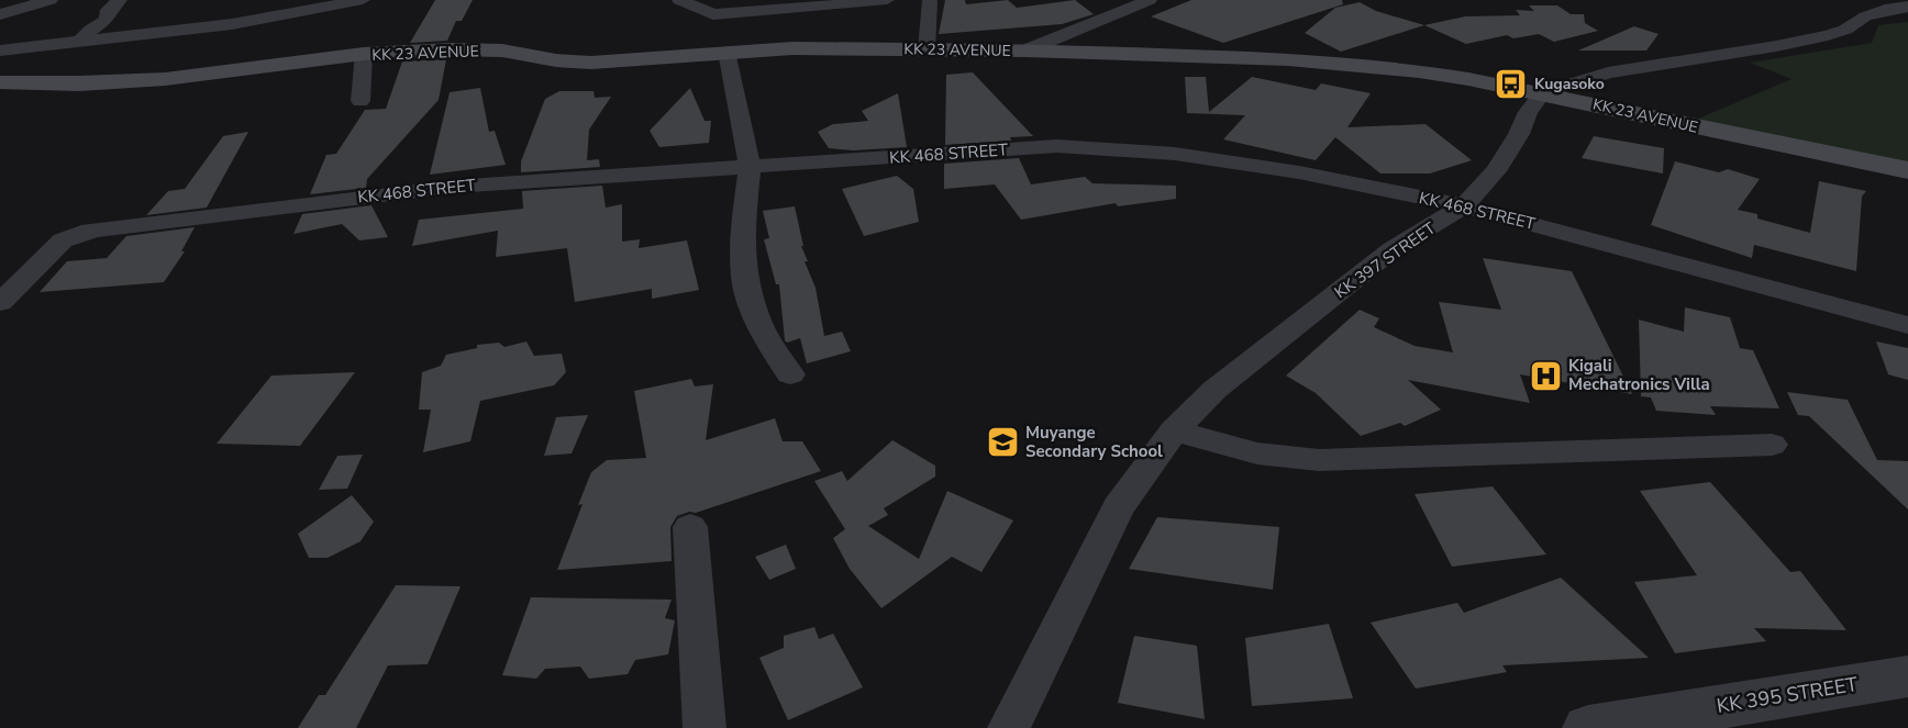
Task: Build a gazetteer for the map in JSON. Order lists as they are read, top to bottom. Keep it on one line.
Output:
{"streets":{"main road":["KK 23 AVENUE"],"street":["KK 468 STREET","KK 397 STREET","KK 395 STREET"]},"crossings":[["KK 23 AVENUE","KK 397 STREET"],["KK 468 STREET","KK 397 STREET"]],"places":{"bus stop":["Kugasoko"],"hospital":["Kigali Mechatronics Villa"],"school or university":["Muyange Secondary School"]}}
